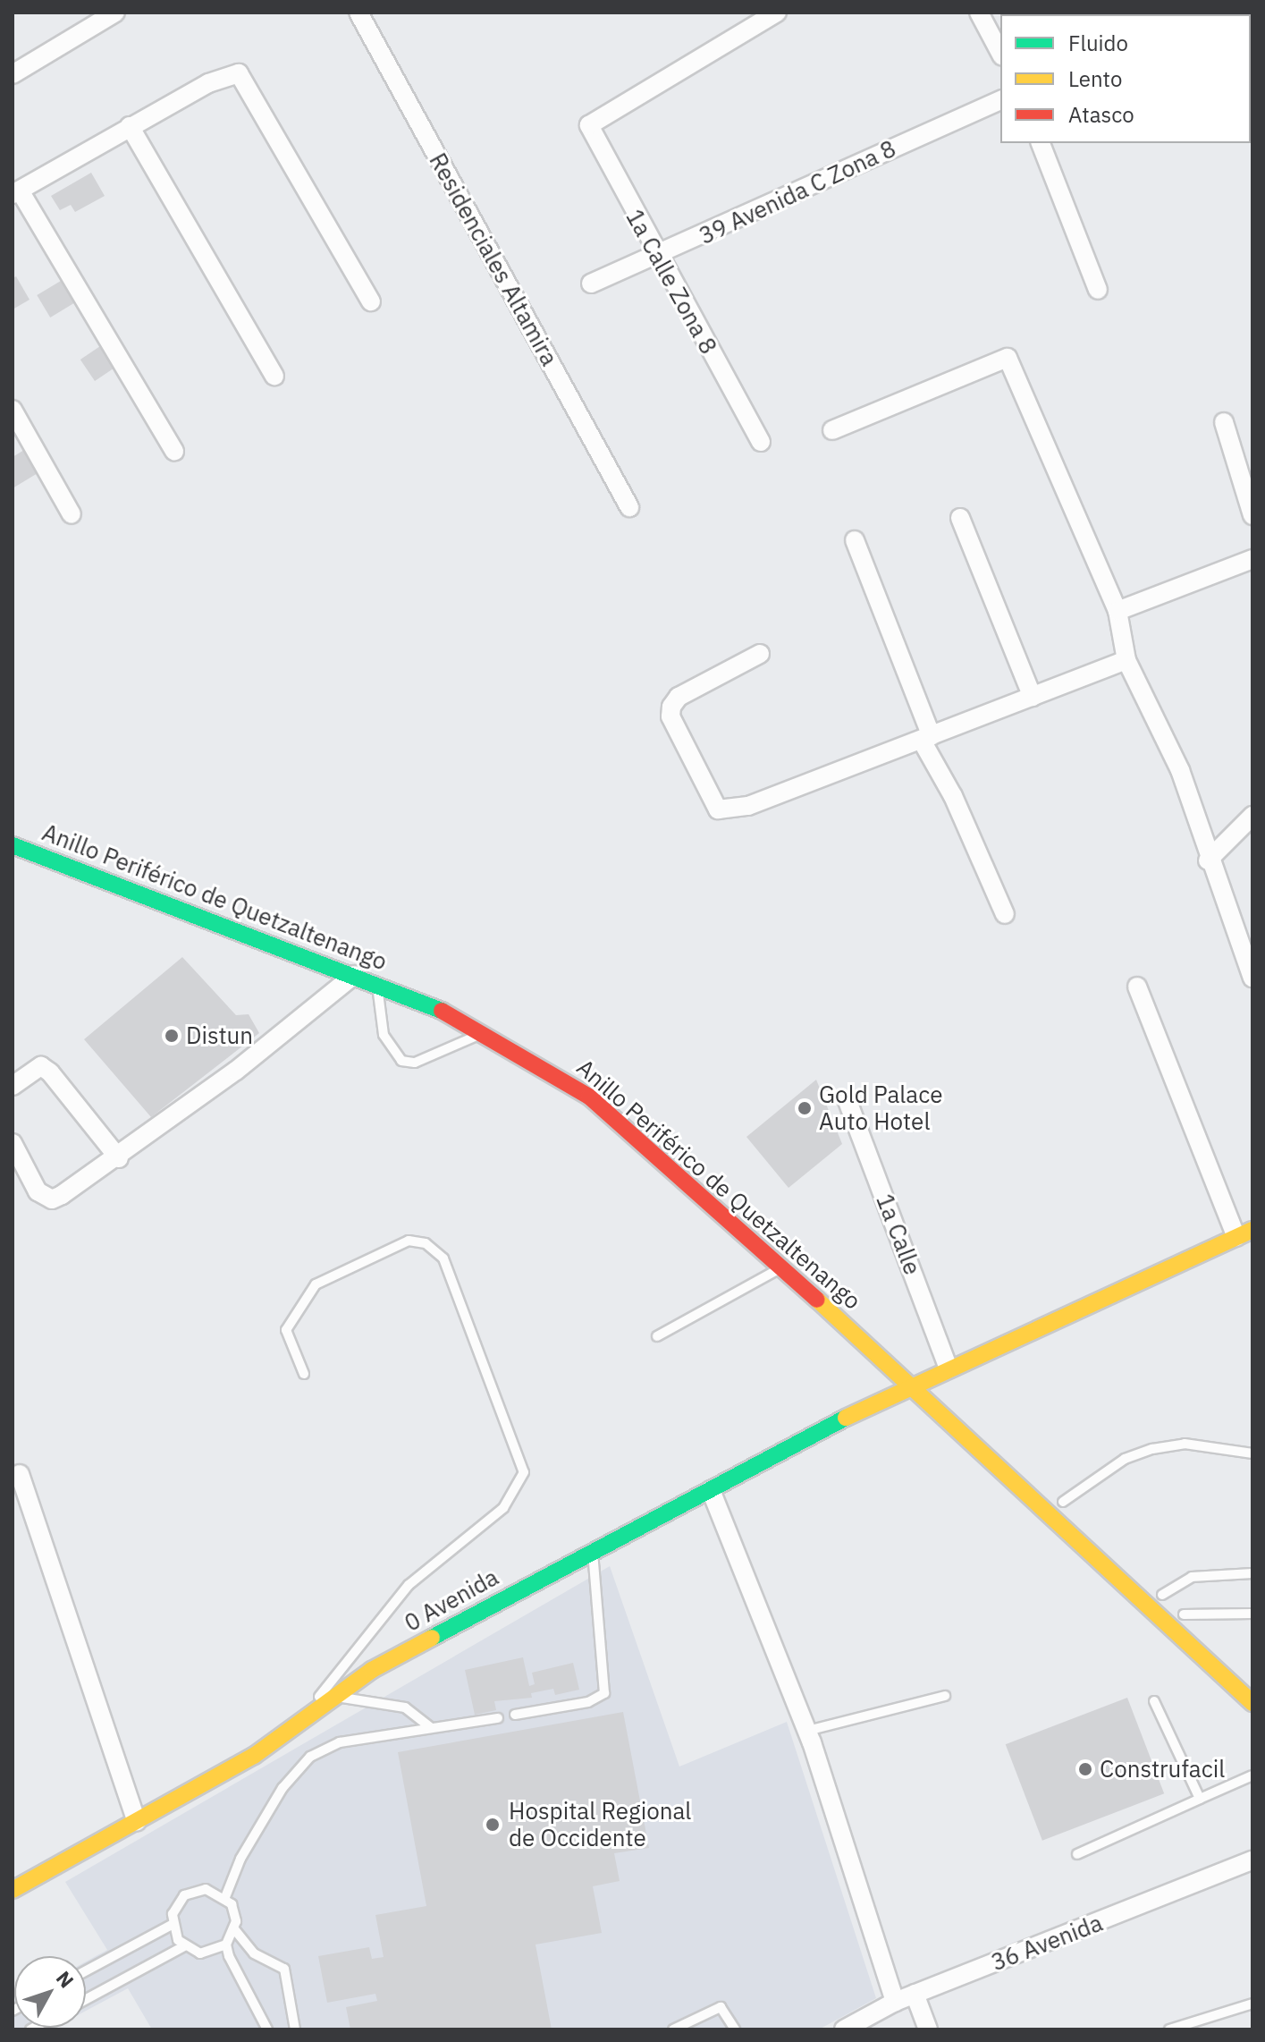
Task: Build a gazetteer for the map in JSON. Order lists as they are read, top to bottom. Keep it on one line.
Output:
{"streets":{"main road":["Anillo Periférico de Quetzaltenango","0 Avenida"],"street":["39 Avenida C Zona 8","Residenciales Altamira","1a Calle Zona 8","1a Calle","36 Avenida"]},"crossings":[["39 Avenida C Zona 8","1a Calle Zona 8"],["Anillo Periférico de Quetzaltenango","0 Avenida"],["1a Calle","0 Avenida"]],"places":["Distun","Gold Palace Auto Hotel","Construfacil","Hospital Regional de Occidente"],"legend":["Fluido","Lento","Atasco"],"north":"top right"}
